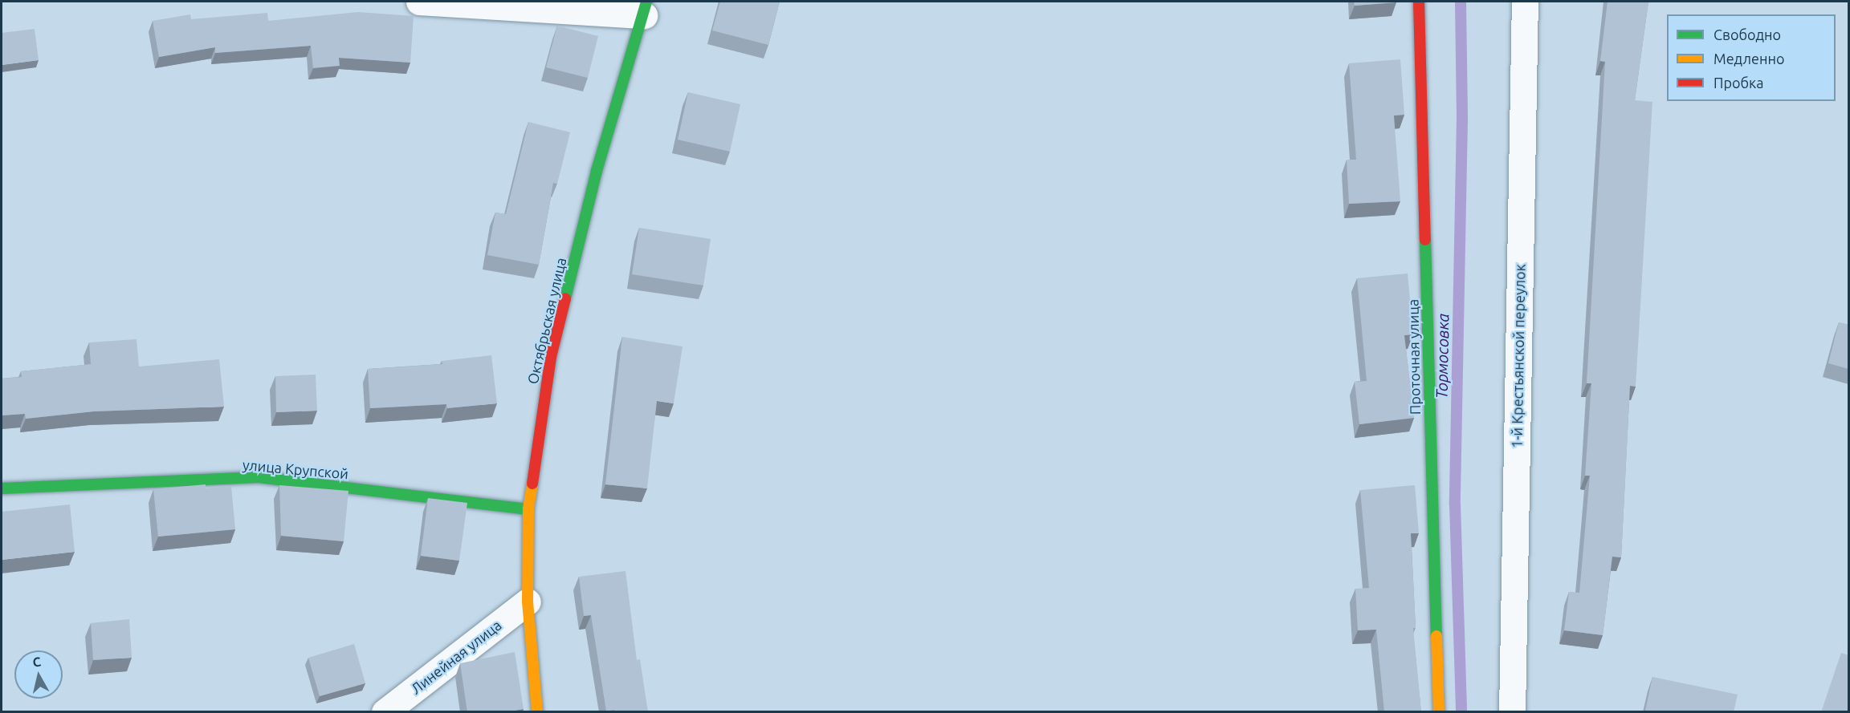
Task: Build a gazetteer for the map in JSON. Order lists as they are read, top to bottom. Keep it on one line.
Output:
{"streets":{"street":["Октябрьская улица","1-й Крестьянской переулок","Проточная улица","улица Крупской","Линейная улица"]},"crossings":[["Октябрьская улица","улица Крупской"],["Октябрьская улица","Линейная улица"]],"water":["Тормосовка"],"legend":["Свободно","Медленно","Пробка"],"north":"top"}
